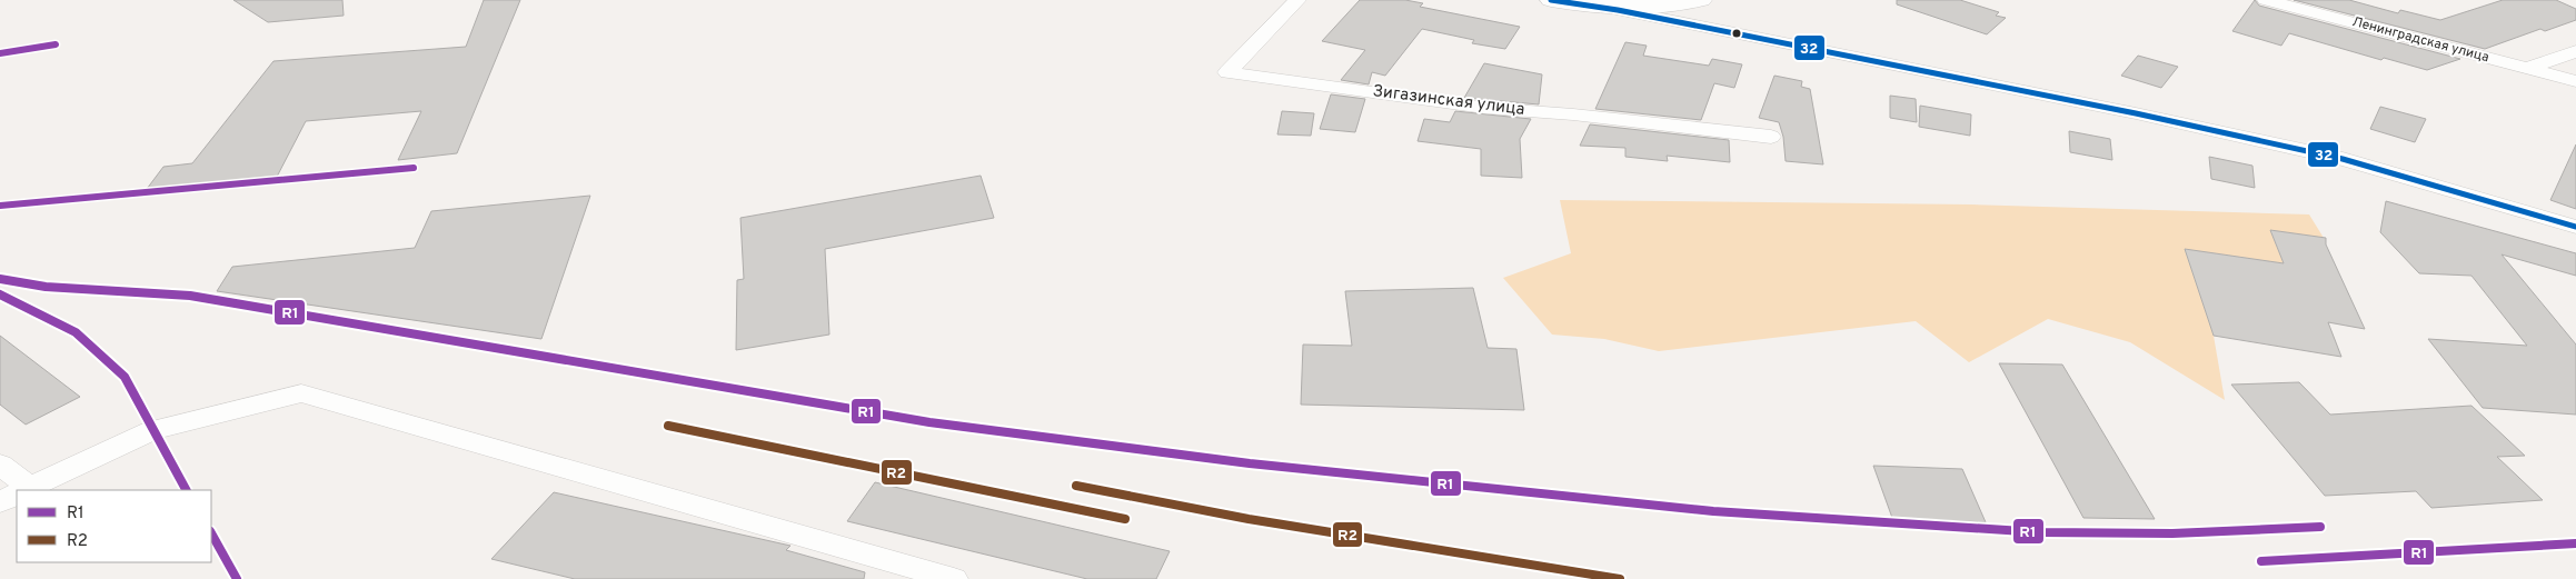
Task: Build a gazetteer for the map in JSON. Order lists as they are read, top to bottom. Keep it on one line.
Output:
{"streets":{"street":["Ленинградская улица","Зигазинская улица"]},"lines":["transit line 32","transit line R1","transit line R2"],"legend":["R1","R2"]}
